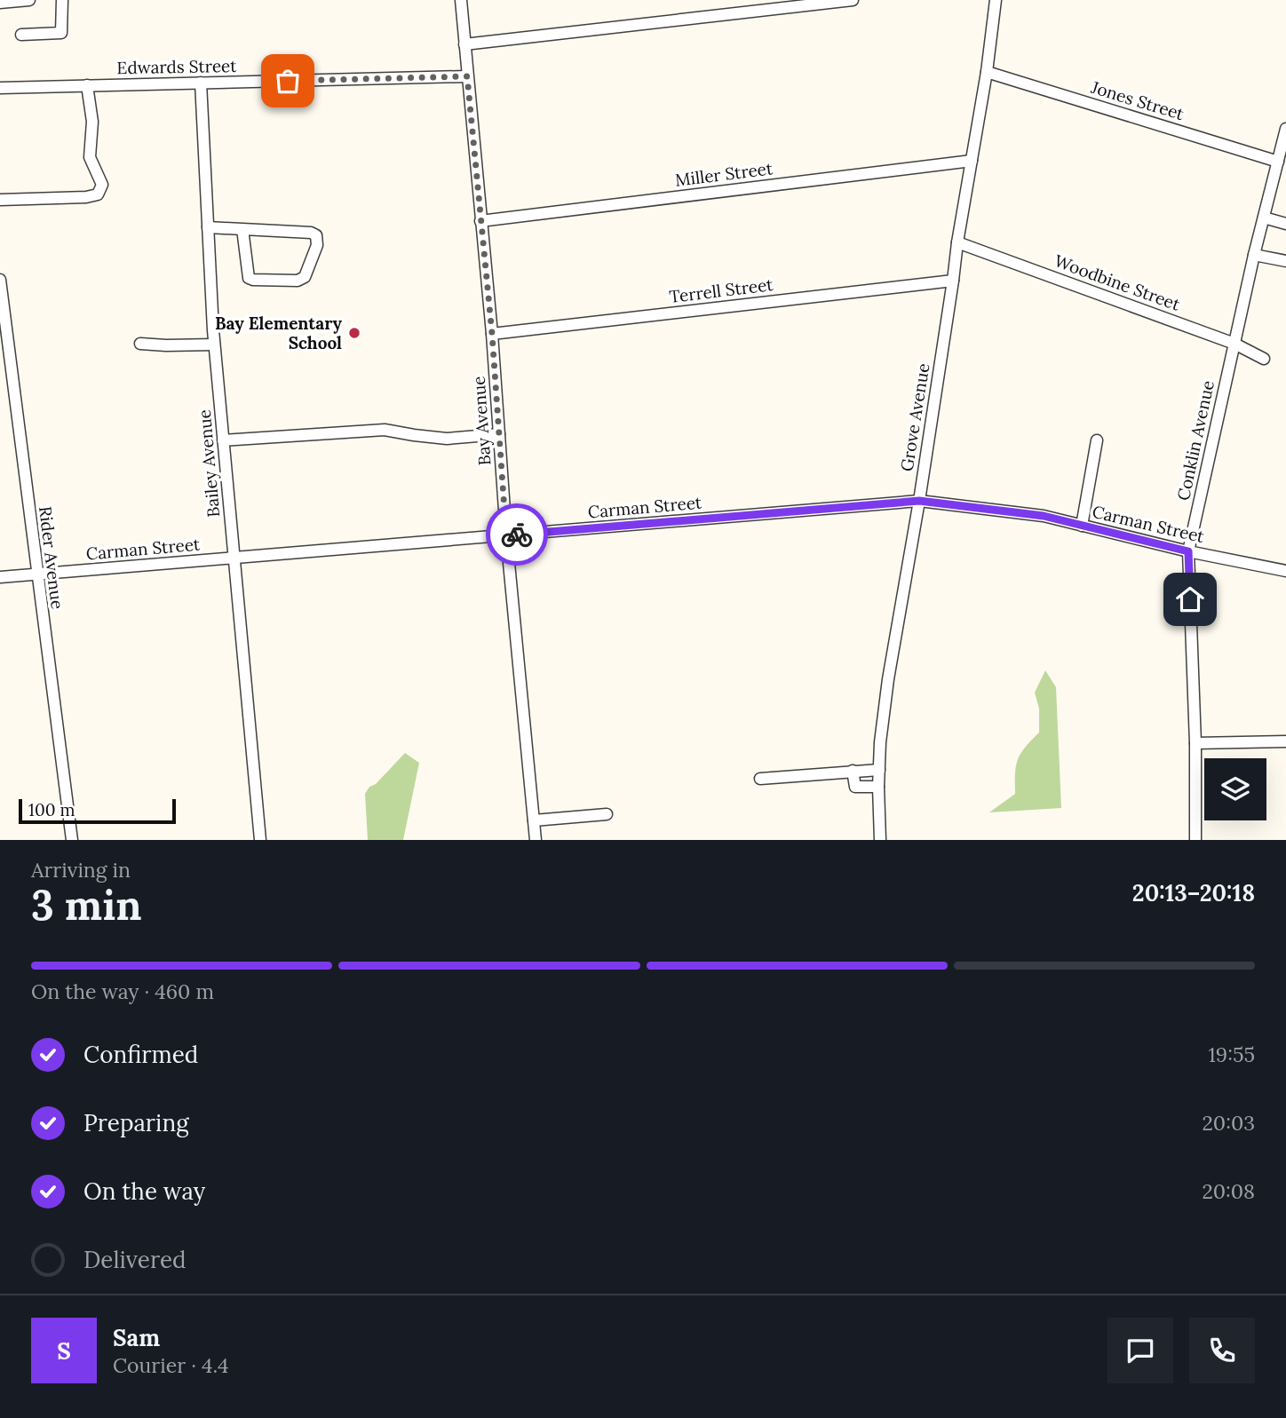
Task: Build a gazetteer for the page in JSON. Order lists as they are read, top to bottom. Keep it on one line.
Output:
{"streets":{"street":["Edwards Street","Jones Street","Miller Street","Woodbine Street","Terrell Street","Grove Avenue","Bay Avenue","Conklin Avenue","Bailey Avenue","Carman Street","Rider Avenue"]},"crossings":[["Edwards Street","Bay Avenue"],["Edwards Street","Bailey Avenue"],["Jones Street","Grove Avenue"],["Jones Street","Conklin Avenue"],["Miller Street","Grove Avenue"],["Miller Street","Bay Avenue"],["Woodbine Street","Grove Avenue"],["Woodbine Street","Conklin Avenue"],["Terrell Street","Grove Avenue"],["Terrell Street","Bay Avenue"],["Grove Avenue","Carman Street"],["Bay Avenue","Carman Street"],["Conklin Avenue","Carman Street"],["Bailey Avenue","Carman Street"],["Carman Street","Rider Avenue"]],"places":["Bay Elementary School"],"scale_bar":"100 m","page":{"scale":"100 m","heading":["3 min","Arriving in","20:13–20:18"],"panel":["Sam","Courier · 4.4"],"bar":"On the way · 460 m","list":[["Confirmed","19:55"],["Preparing","20:03"],["On the way","20:08"],"Delivered"],"round":"S"}}
